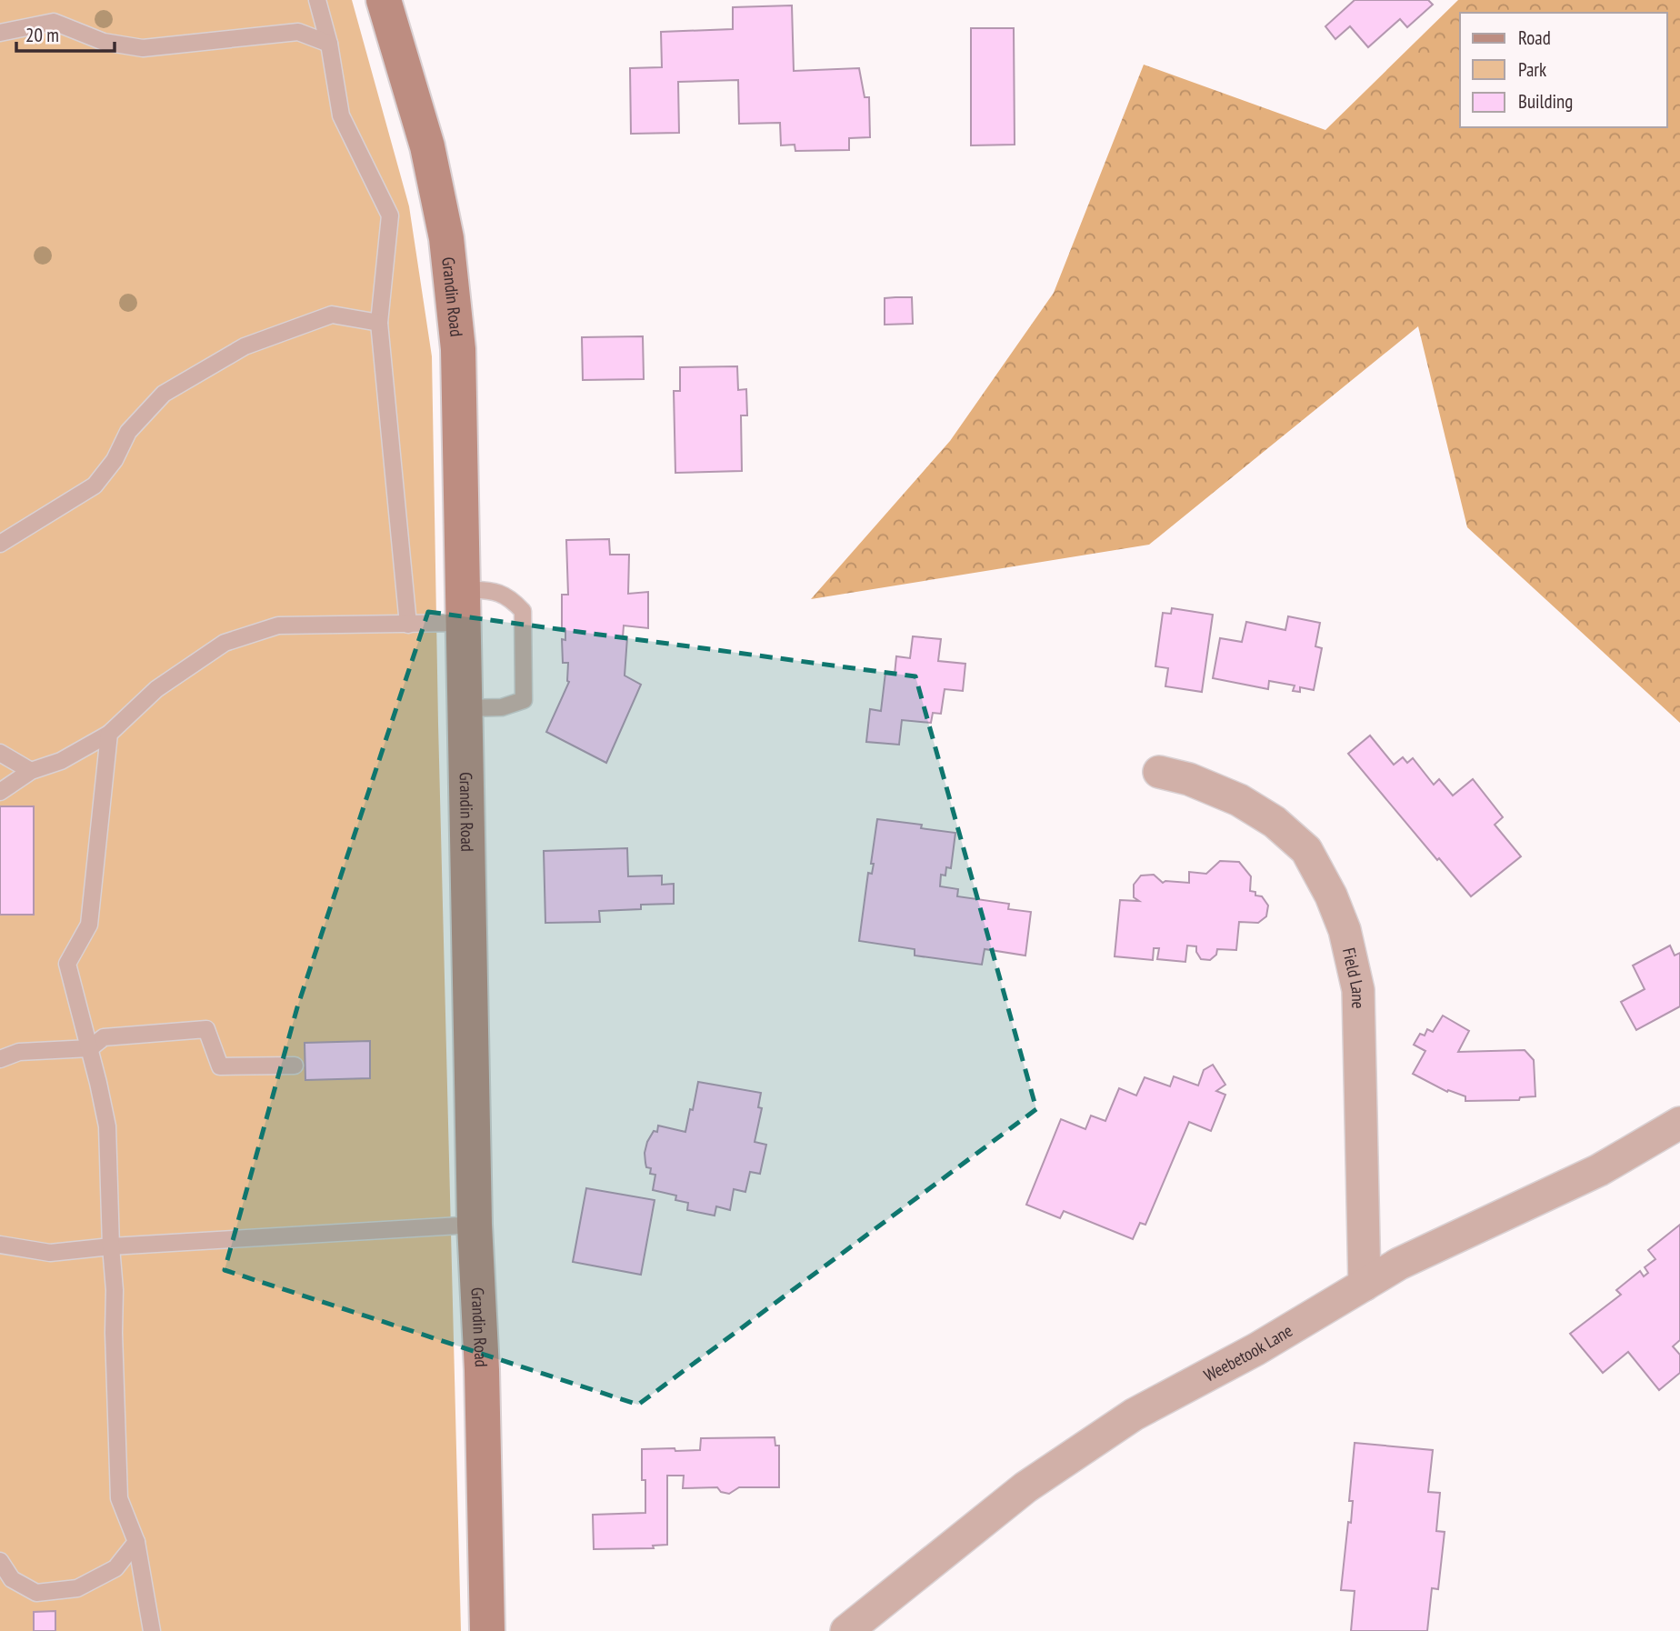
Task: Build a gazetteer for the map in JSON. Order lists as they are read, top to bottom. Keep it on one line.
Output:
{"streets":{"street":["Grandin Road","Field Lane","Weebetook Lane"]},"crossings":[["Field Lane","Weebetook Lane"]],"legend":["Road","Park","Building"],"scale_bar":"20 m"}
